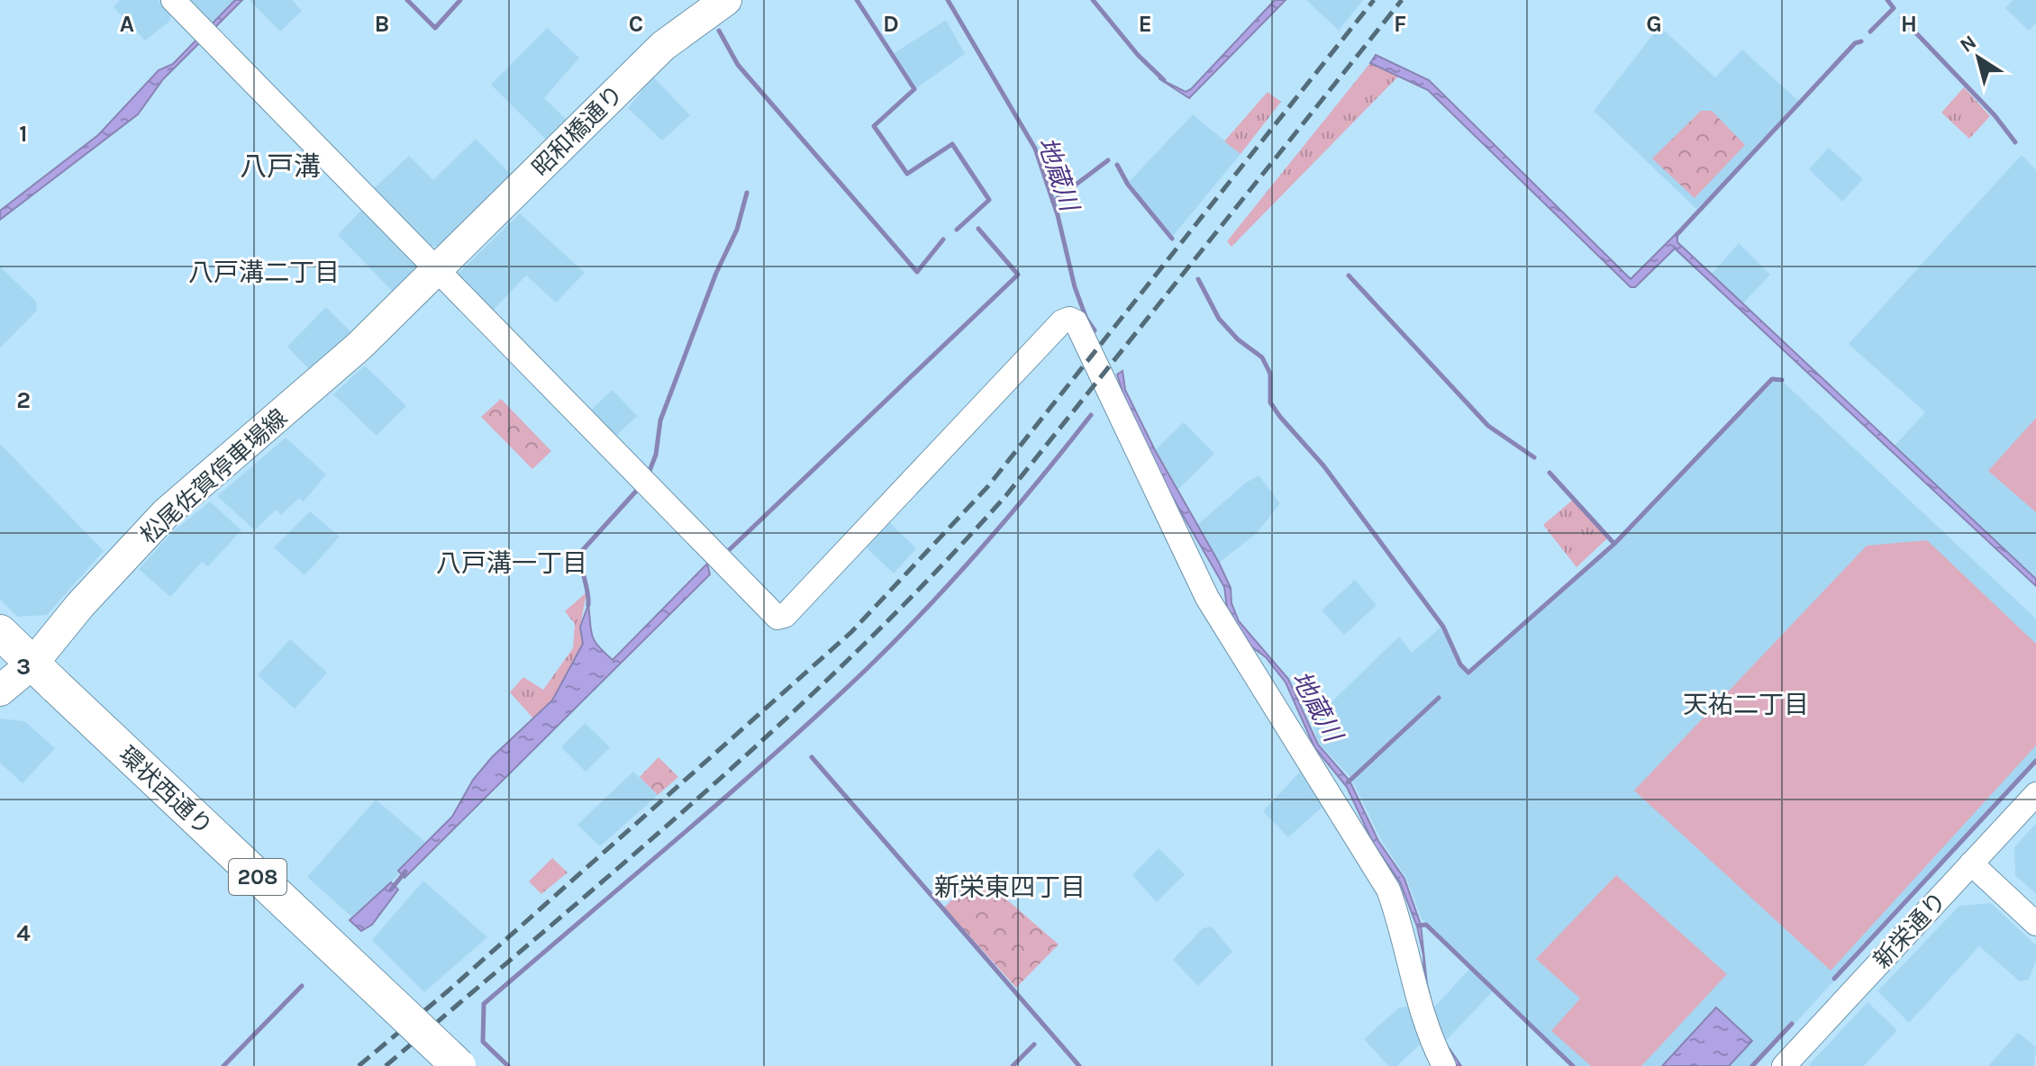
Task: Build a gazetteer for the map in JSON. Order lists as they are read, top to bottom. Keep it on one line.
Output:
{"streets":{"highway":["環状西通り","208"],"main road":["昭和橋通り","松尾佐賀停車場線"],"street":["新栄通り"]},"crossings":[["昭和橋通り","松尾佐賀停車場線"],["松尾佐賀停車場線","環状西通り"]],"districts":["八戸溝","八戸溝二丁目","八戸溝一丁目","天祐二丁目","新栄東四丁目"],"water":["地蔵川"],"north":"top left","grid":{"columns":["A","B","C","D","E","F","G","H"],"rows":["1","2","3","4"]}}
